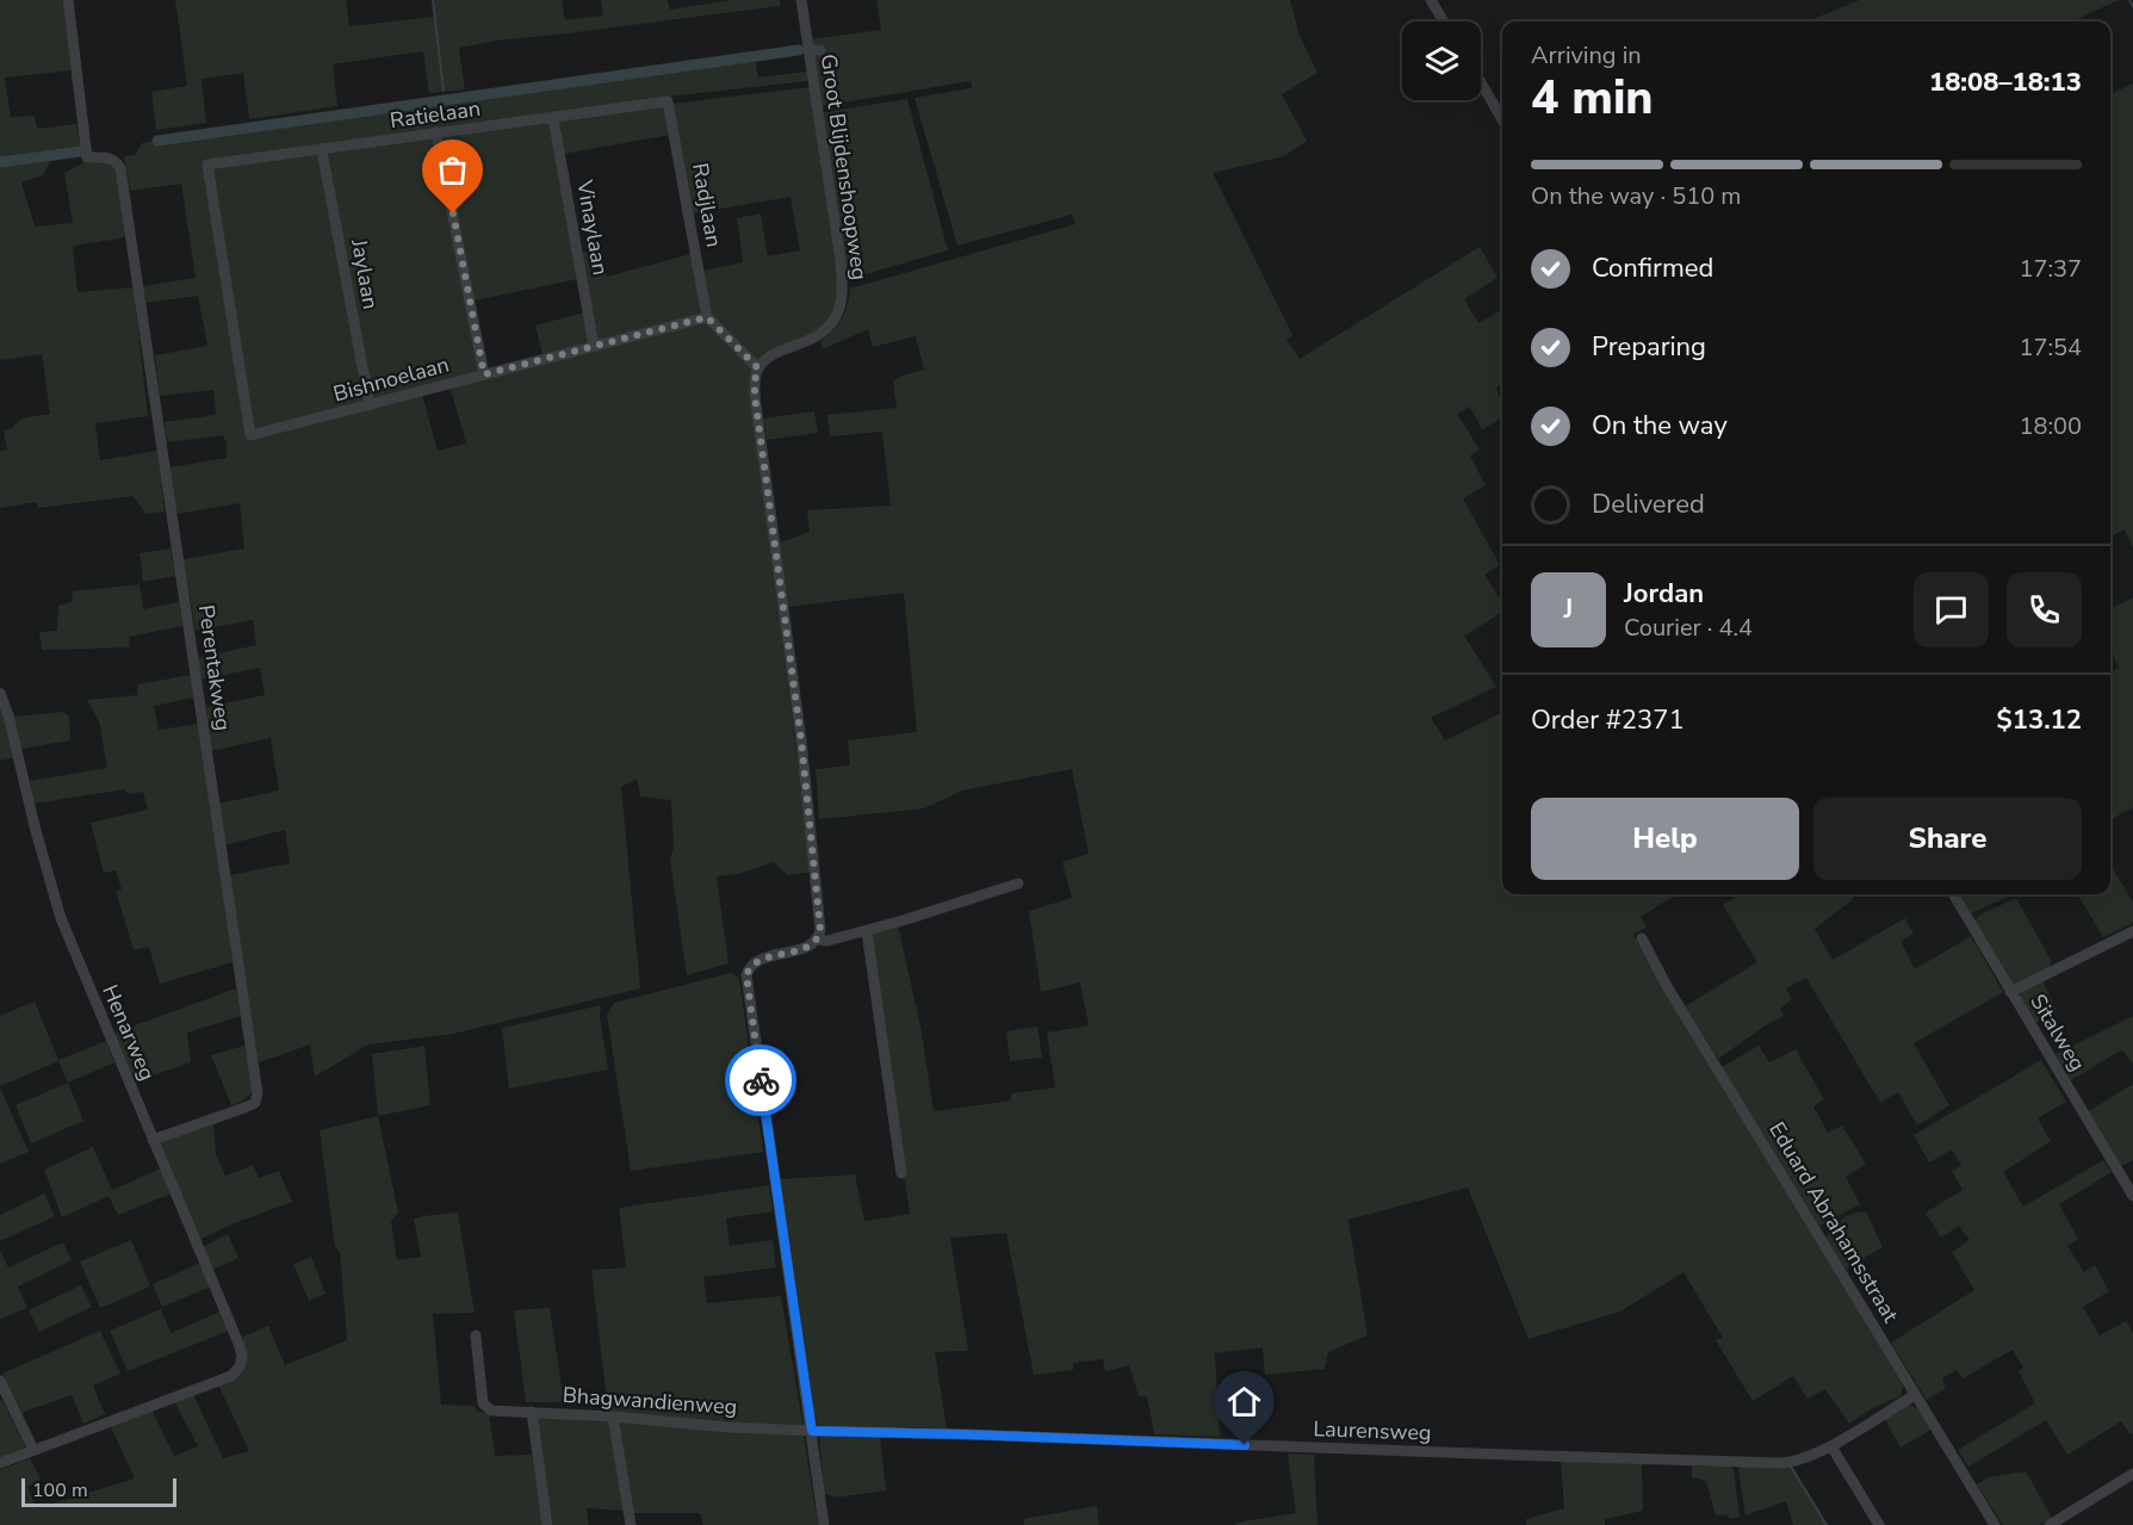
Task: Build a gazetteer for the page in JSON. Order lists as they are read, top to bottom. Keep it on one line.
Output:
{"streets":{"street":["Ratielaan","Groot Blijdenshoopweg","Radjlaan","Vinaylaan","Jaylaan","Bishnoelaan","Perentakweg","Henarweg","Sitalweg","Eduard Abrahamsstraat","Bhagwandienweg","Laurensweg"]},"crossings":[["Ratielaan","Radjlaan"],["Ratielaan","Vinaylaan"],["Ratielaan","Jaylaan"],["Ratielaan","Bishnoelaan"],["Radjlaan","Bishnoelaan"],["Vinaylaan","Bishnoelaan"],["Jaylaan","Bishnoelaan"],["Perentakweg","Henarweg"],["Eduard Abrahamsstraat","Laurensweg"],["Bhagwandienweg","Laurensweg"]],"scale_bar":"100 m","page":{"heading":["4 min","Arriving in","18:08–18:13"],"panel":["Jordan","Courier · 4.4","Order #2371","$13.12"],"bar":"On the way · 510 m","list":[["Confirmed","17:37"],["Preparing","17:54"],["On the way","18:00"],"Delivered"],"round":"J","buttons":["Help","Share"],"scale":"100 m"}}
